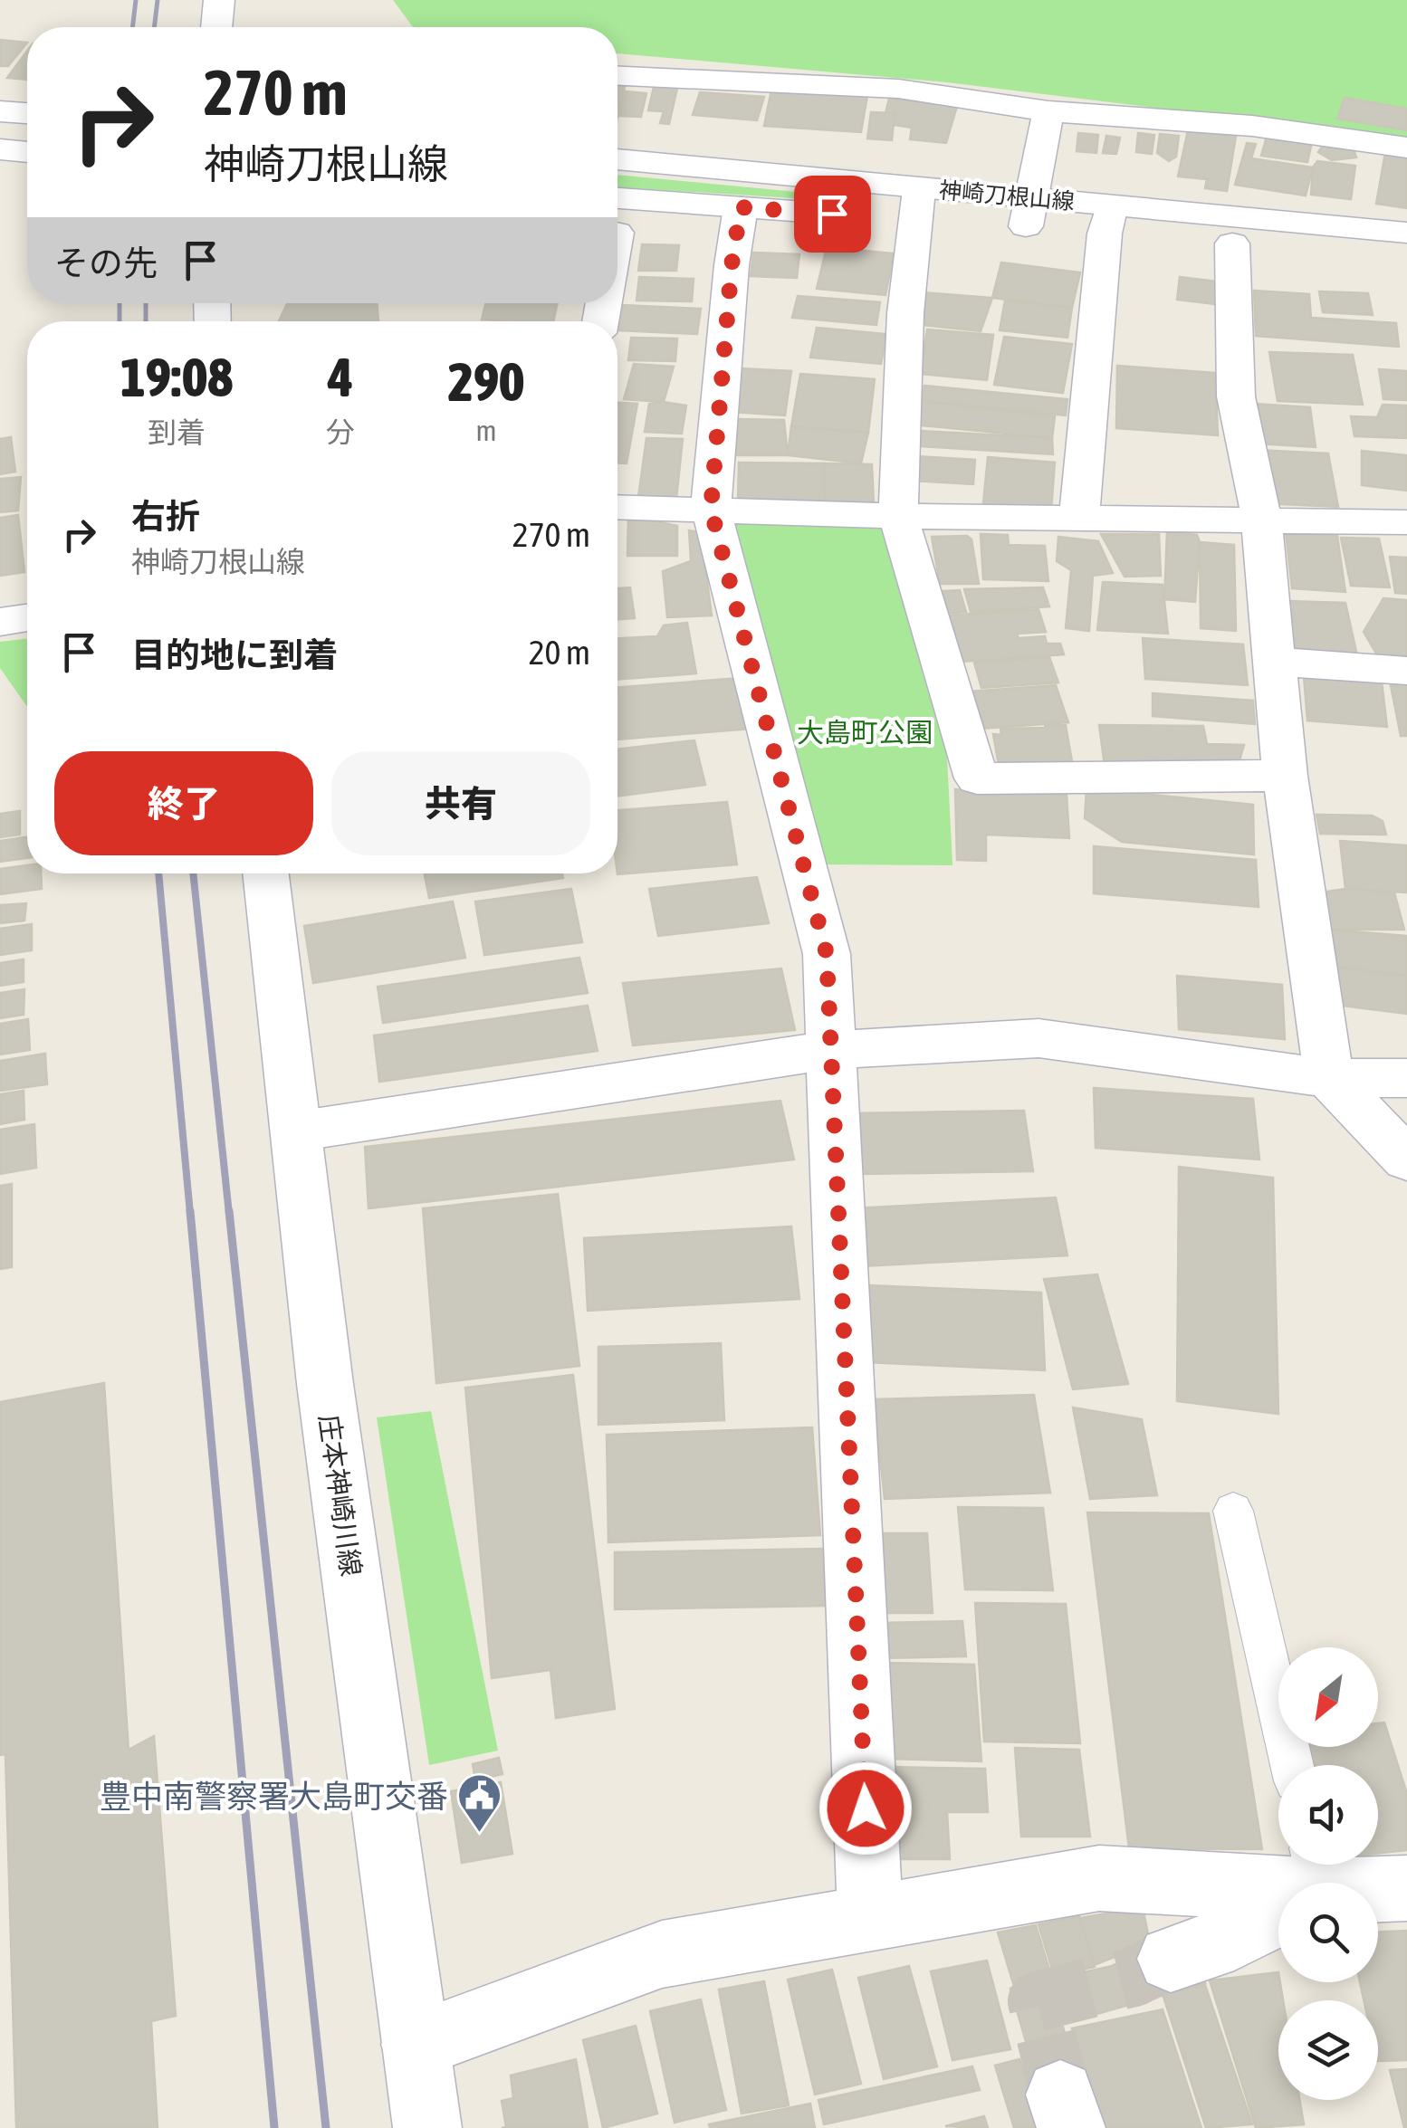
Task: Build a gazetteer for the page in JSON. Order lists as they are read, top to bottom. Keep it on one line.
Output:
{"streets":{"street":["神崎刀根山線","庄本神崎川線"]},"parks":["大島町公園"],"places":{"public building":["豊中南警察署大島町交番"]},"north":"bottom left","page":{"turn":["270 m","神崎刀根山線"],"then":"その先","eta":["19:08","到着","4","分","290","m"],"list":[{"name":"右折","note":"神崎刀根山線","value":"270 m"},{"name":"目的地に到着","value":"20 m"}],"buttons":["終了","共有"]}}
